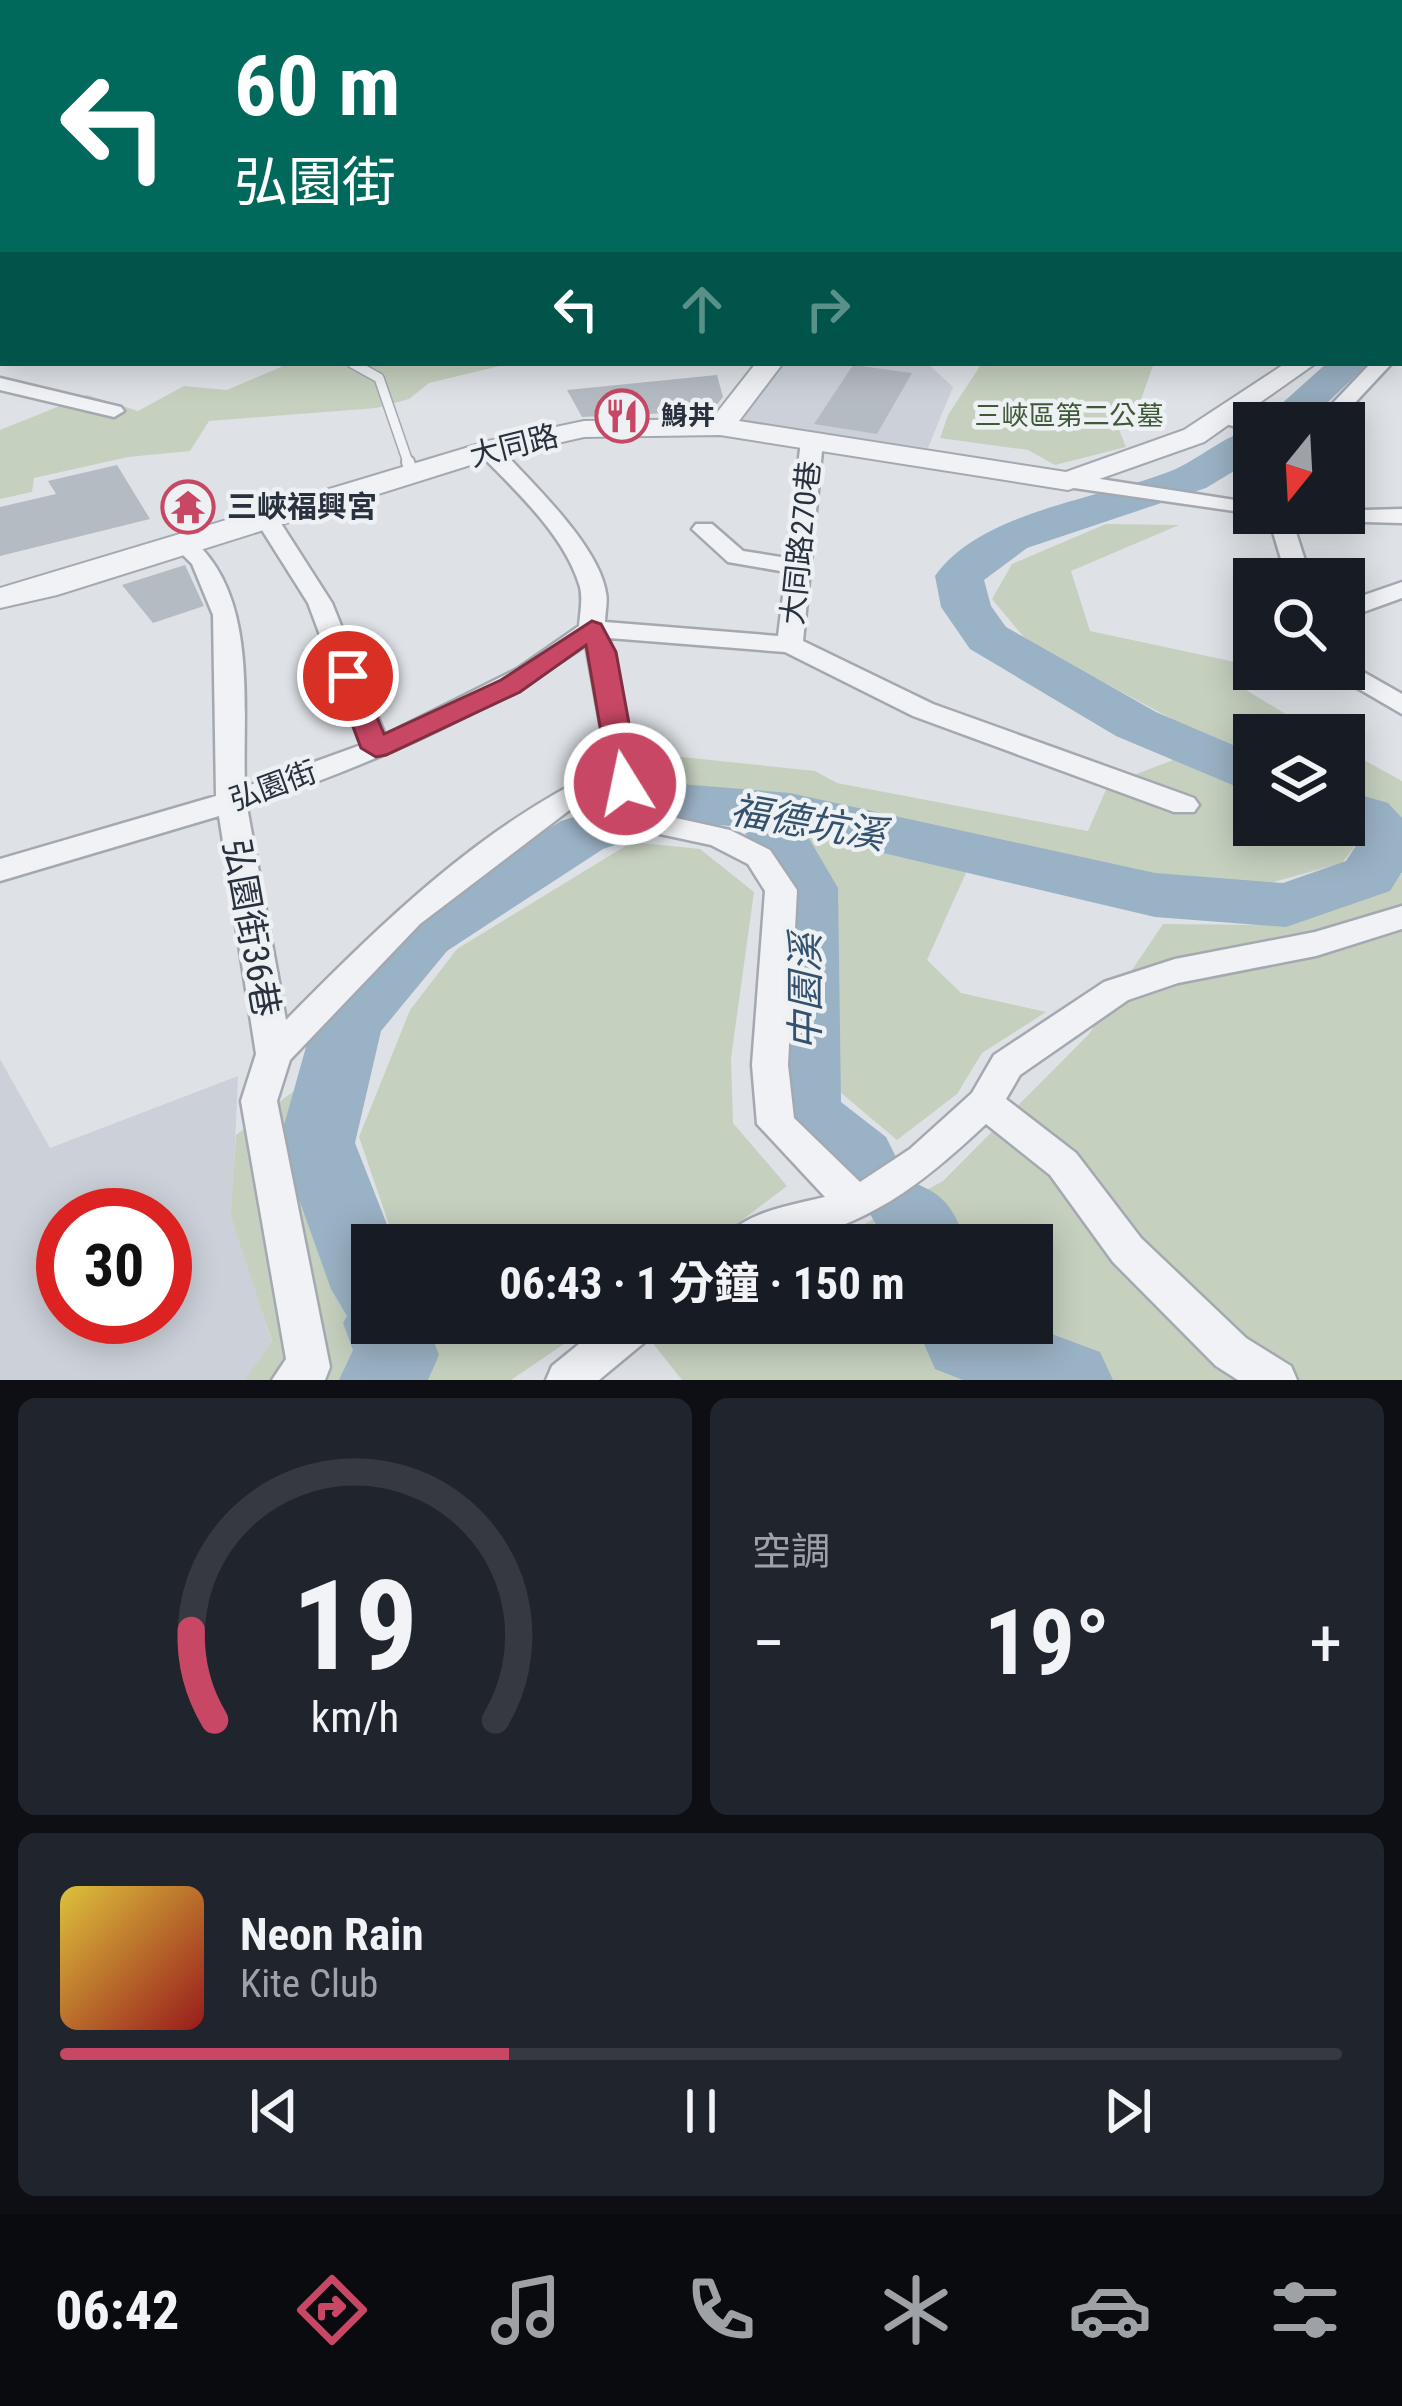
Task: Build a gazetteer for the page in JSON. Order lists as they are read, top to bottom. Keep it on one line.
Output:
{"streets":{"street":["大同路","大同路270巷","弘園街","弘園街36巷"]},"crossings":[["大同路","大同路270巷"],["大同路","弘園街36巷"],["弘園街","弘園街36巷"]],"water":["福德坑溪","中園溪"],"parks":["三峽區第二公墓"],"places":{"restaurant":["鯓丼"],"temple":["三峽福興宮"]},"north":"bottom","page":{"turn":["60 m","弘園街"],"limit":"30","trip":"06:43 · 1 分鐘 · 150 m","tile":"空調","heat":["−","19°","+"],"song":["Neon Rain","Kite Club"],"tabs":"06:42","gauge":["19","km/h"]}}
